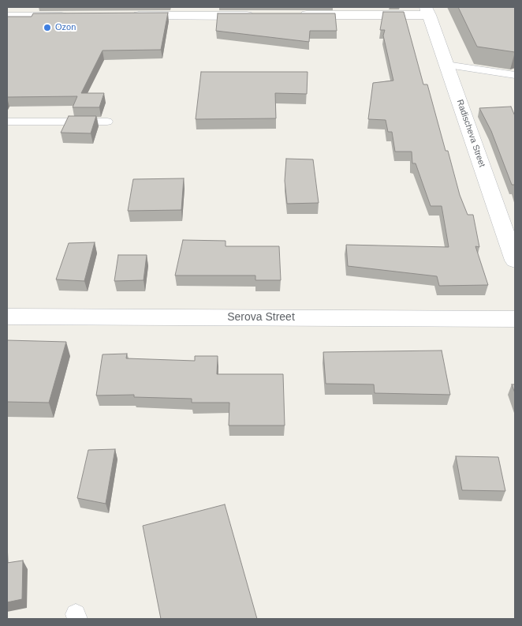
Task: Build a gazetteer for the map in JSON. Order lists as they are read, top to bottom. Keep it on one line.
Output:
{"streets":{"street":["Radischeva Street","Serova Street"]},"places":["Ozon"]}
